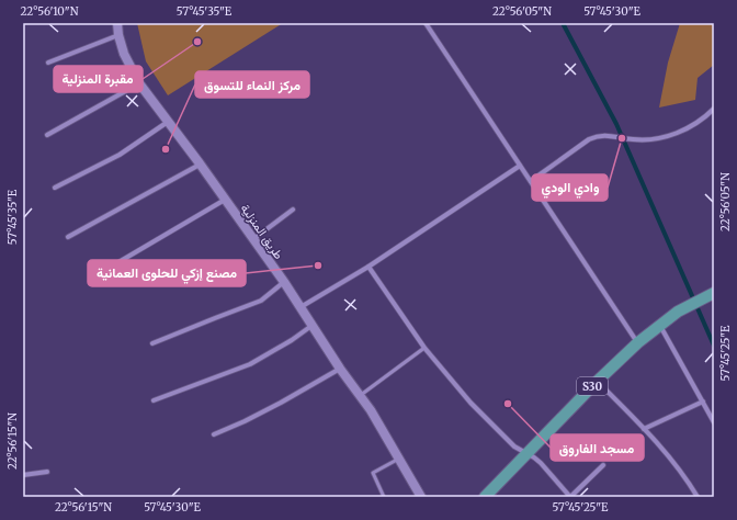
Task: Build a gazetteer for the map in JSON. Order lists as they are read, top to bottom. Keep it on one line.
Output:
{"streets":{"main road":["S30"],"street":["طريق المنزلية"]},"places":["مقبرة المنزلية","وادي الودي","مركز النماء للتسوق","مصنع إزكي للحلوى العمانية","مسجد الفاروق"],"coordinates":["22°56'10\"N","57°45'35\"E","22°56'05\"N","57°45'30\"E","57°45'25\"E","22°56'15\"N"]}
